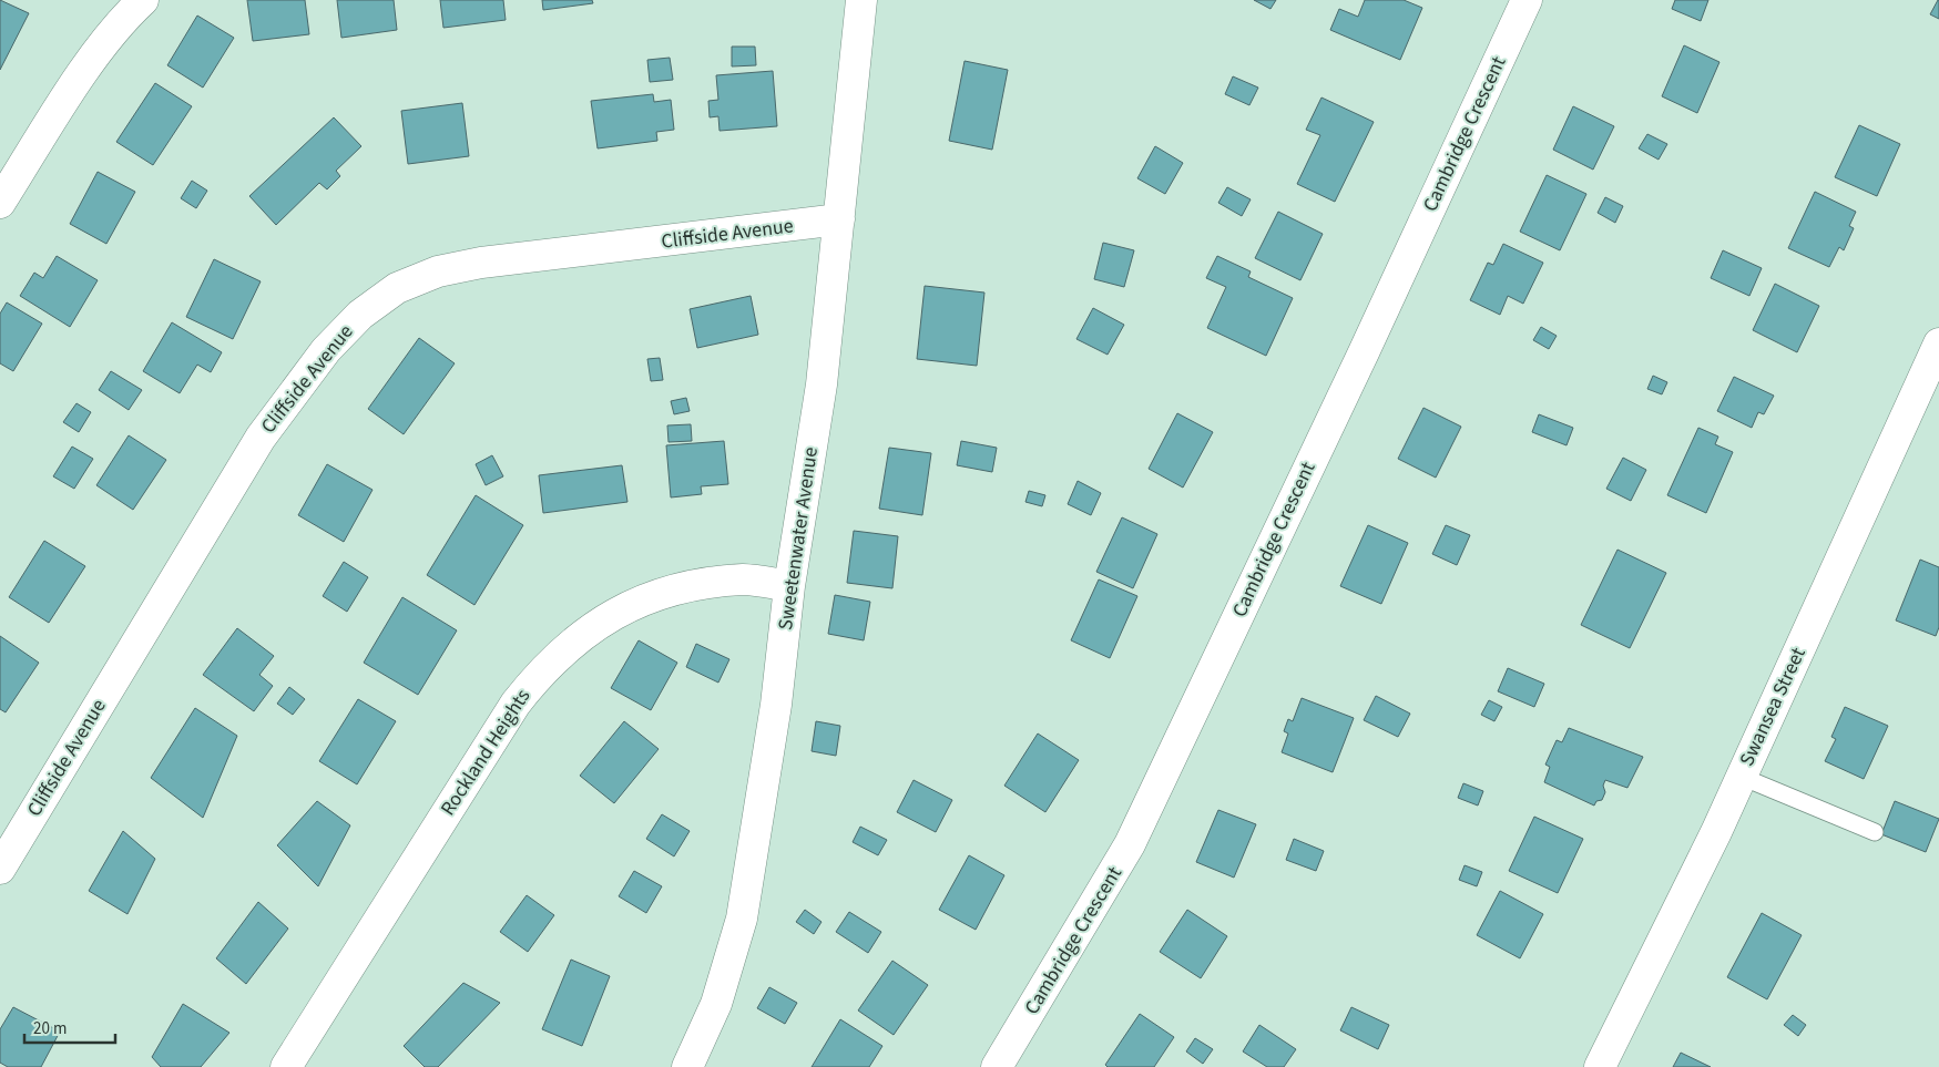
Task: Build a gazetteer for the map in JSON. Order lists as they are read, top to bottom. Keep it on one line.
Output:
{"streets":{"street":["Cambridge Crescent","Cliffside Avenue","Sweetenwater Avenue","Swansea Street","Rockland Heights"]},"crossings":[["Cliffside Avenue","Sweetenwater Avenue"],["Sweetenwater Avenue","Rockland Heights"]],"scale_bar":"20 m"}
